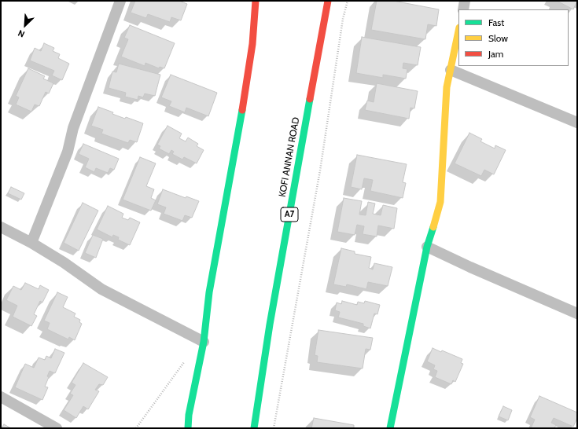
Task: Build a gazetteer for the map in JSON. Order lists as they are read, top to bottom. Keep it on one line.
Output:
{"streets":{"street":["KOFI ANNAN ROAD","A7"]},"legend":["Fast","Slow","Jam"],"north":"bottom left"}
